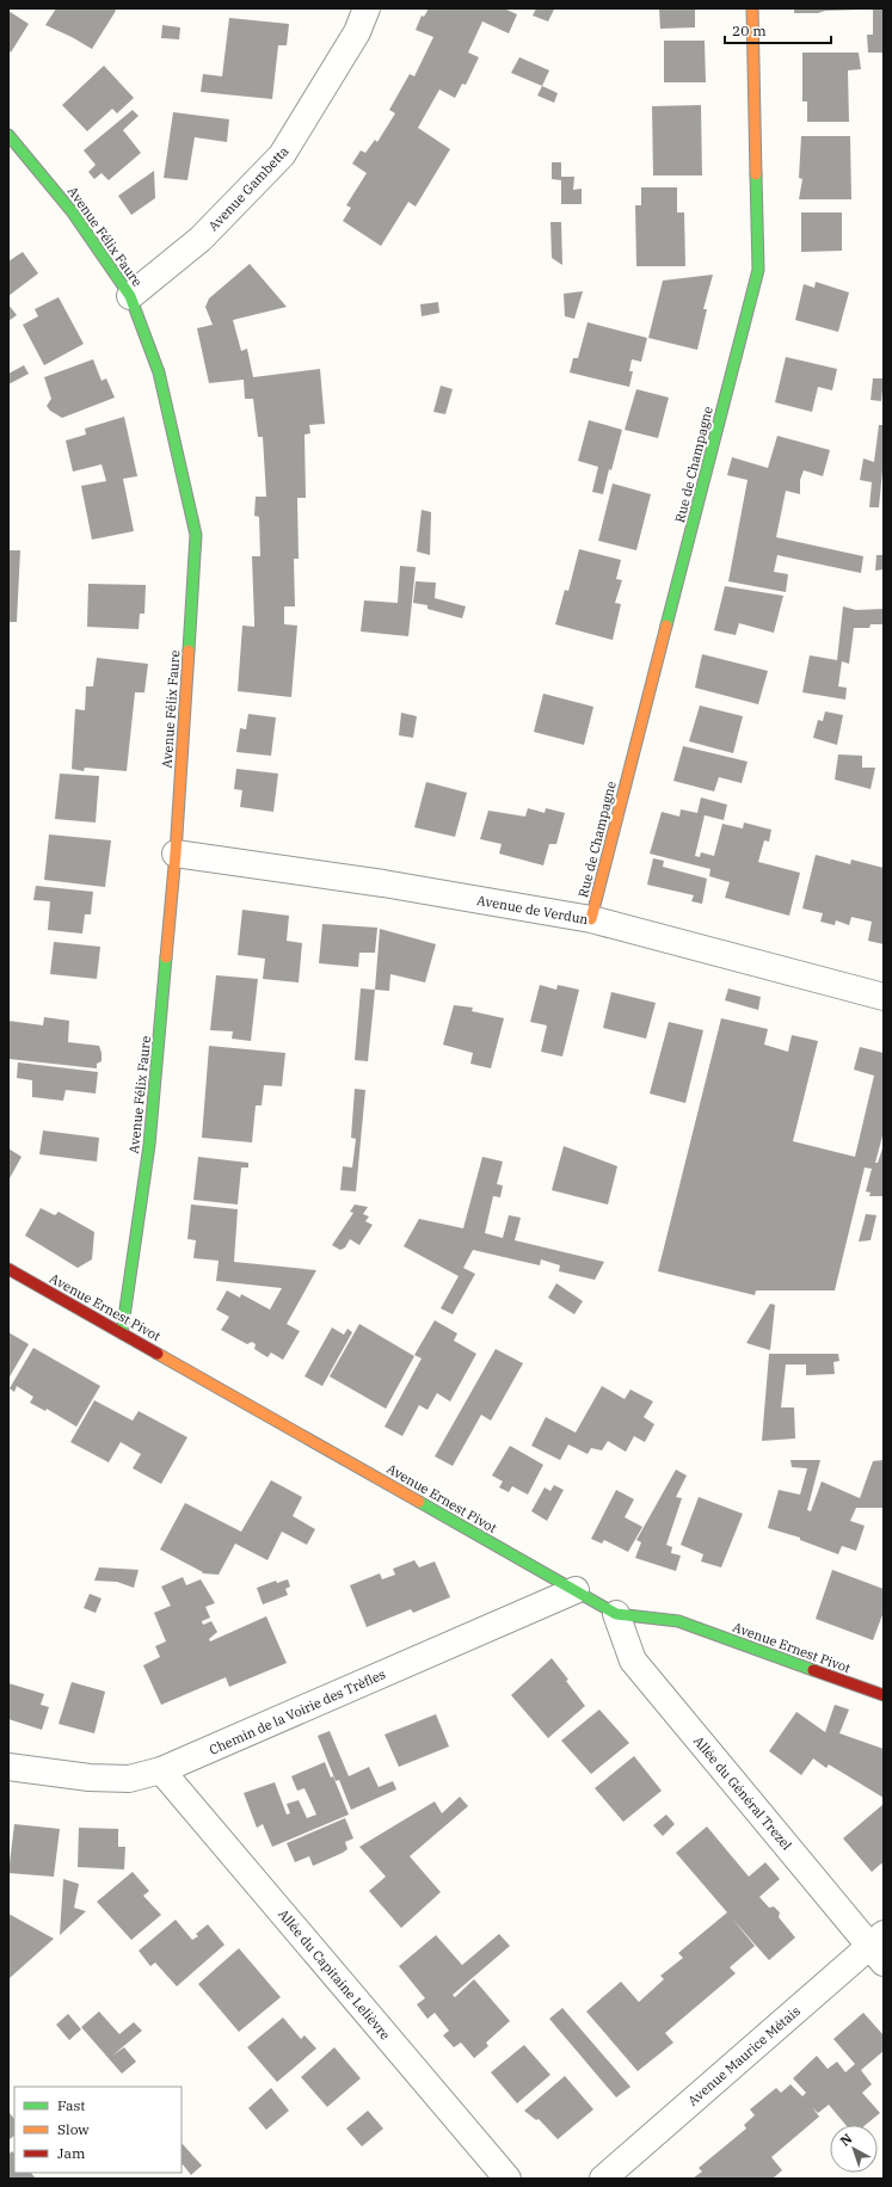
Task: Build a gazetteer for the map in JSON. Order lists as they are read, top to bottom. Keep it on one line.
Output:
{"streets":{"street":["Avenue Gambetta","Avenue Félix Faure","Rue de Champagne","Avenue de Verdun","Avenue Ernest Pivot","Chemin de la Voirie des Trèfles","Allée du Général Trezel","Allée du Capitaine Lelièvre","Avenue Maurice Métais"]},"crossings":[["Avenue Gambetta","Avenue Félix Faure"],["Avenue Félix Faure","Avenue de Verdun"],["Avenue Félix Faure","Avenue Ernest Pivot"],["Rue de Champagne","Avenue de Verdun"],["Avenue Ernest Pivot","Chemin de la Voirie des Trèfles"],["Avenue Ernest Pivot","Allée du Général Trezel"],["Chemin de la Voirie des Trèfles","Allée du Capitaine Lelièvre"],["Allée du Général Trezel","Avenue Maurice Métais"]],"legend":["Fast","Slow","Jam"],"scale_bar":"20 m","north":"top left"}
